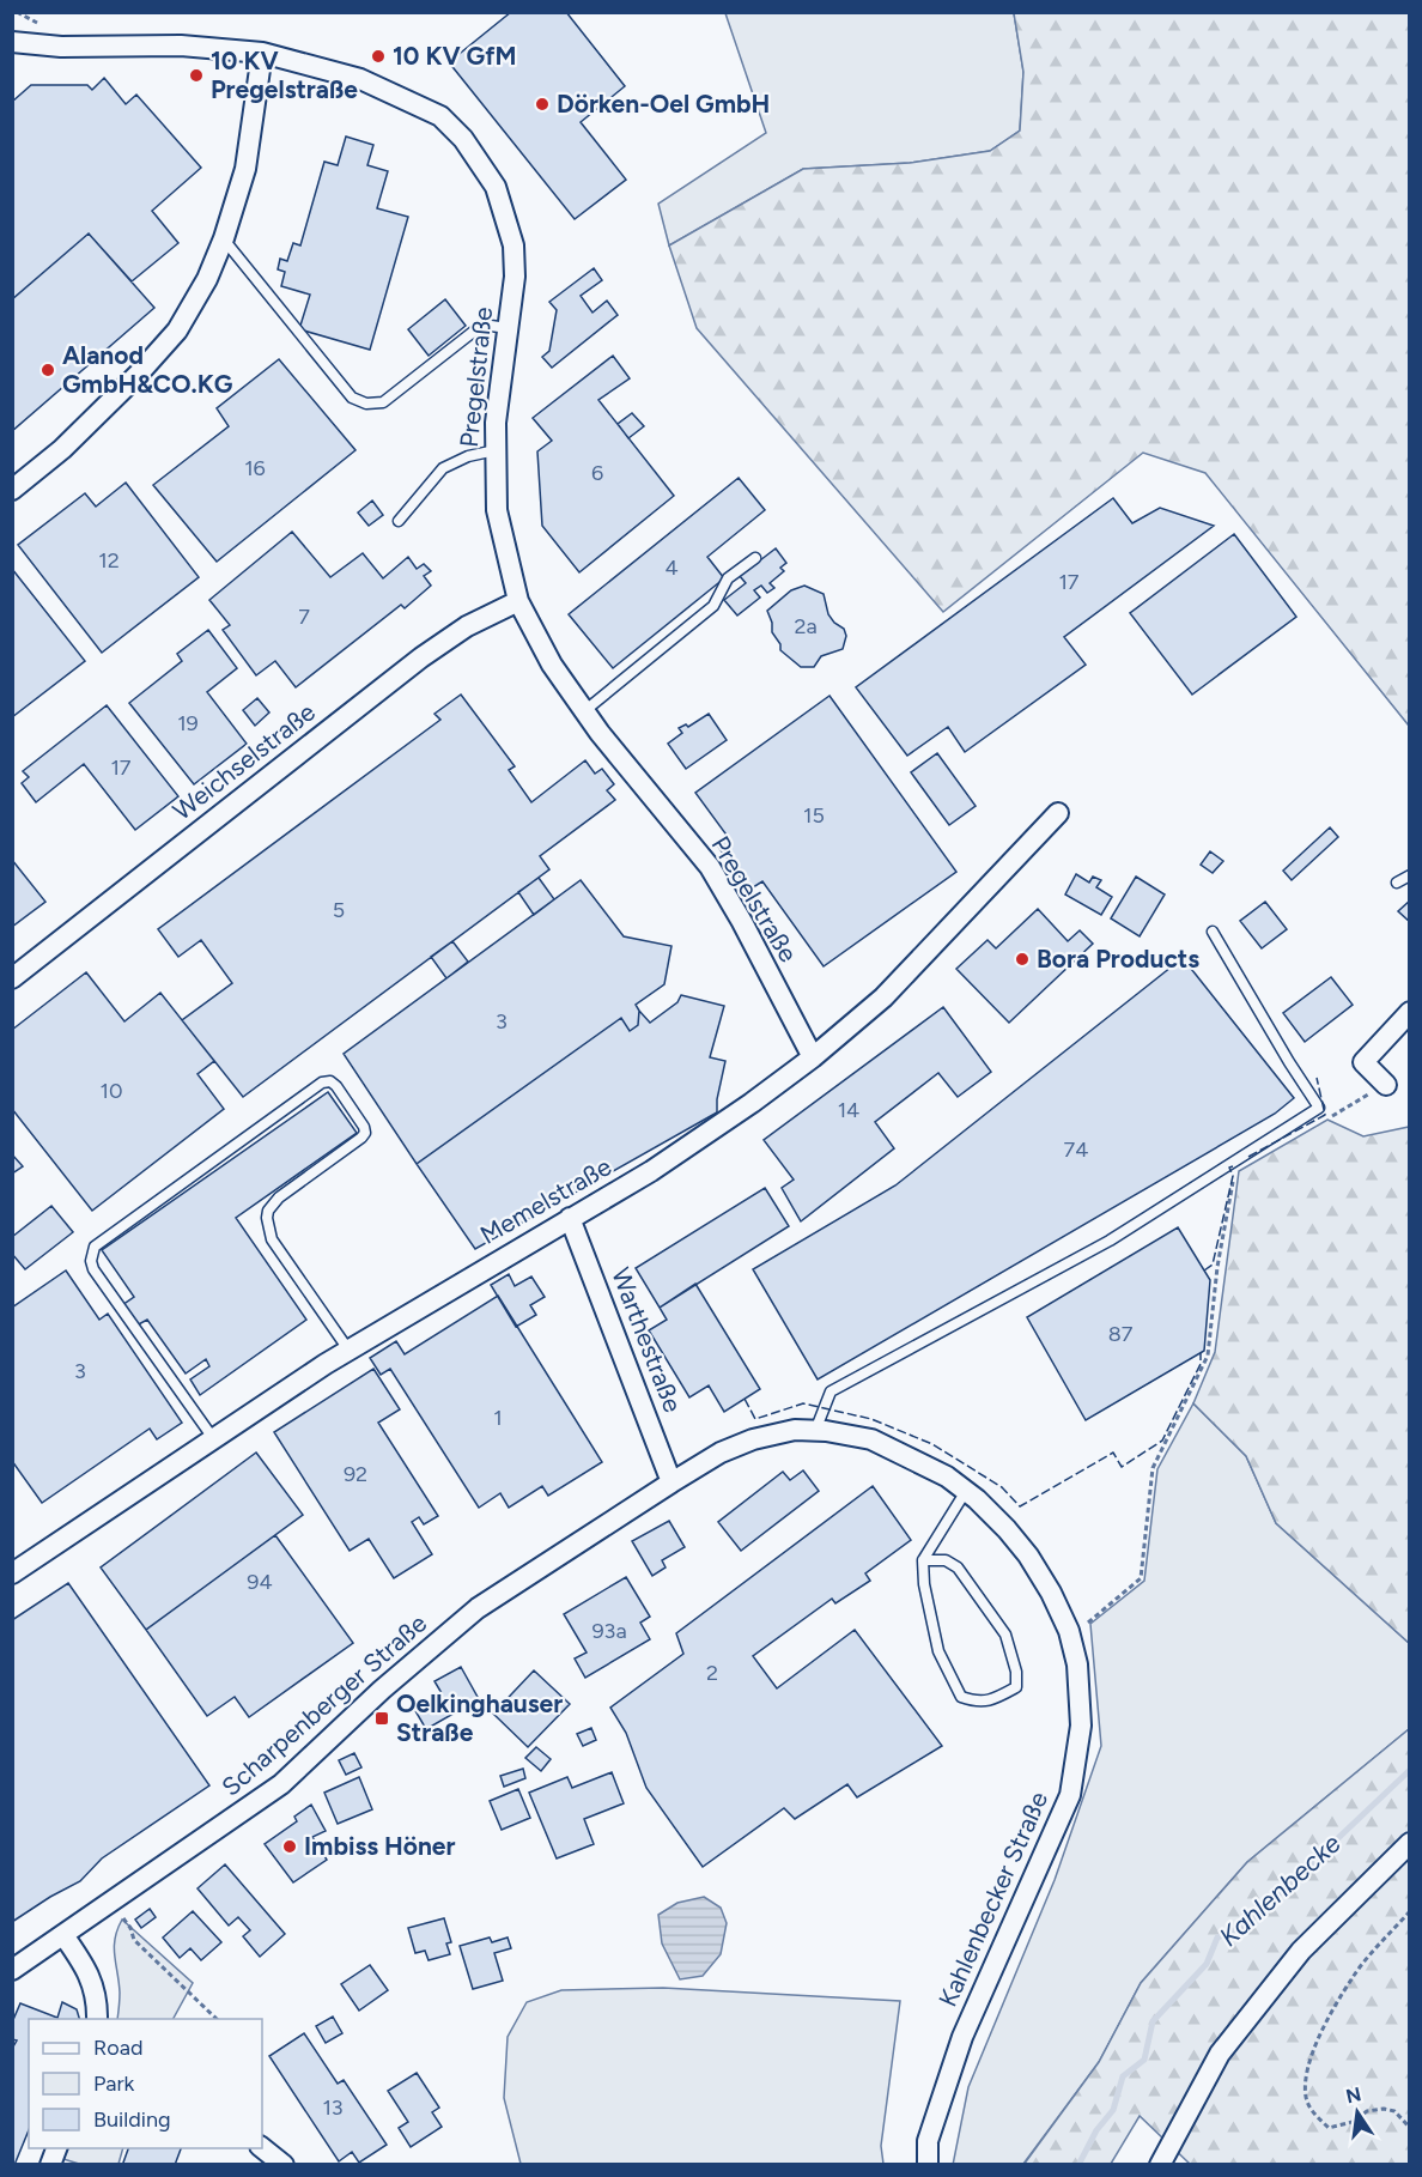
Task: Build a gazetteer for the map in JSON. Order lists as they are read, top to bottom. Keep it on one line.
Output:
{"streets":{"street":["Pregelstraße","Weichselstraße","Memelstraße","Warthestraße","Scharpenberger Straße","Kahlenbecker Straße"]},"crossings":[["Pregelstraße","Weichselstraße"],["Pregelstraße","Memelstraße"],["Memelstraße","Warthestraße"],["Warthestraße","Scharpenberger Straße"],["Warthestraße","Kahlenbecker Straße"],["Scharpenberger Straße","Kahlenbecker Straße"]],"water":["Kahlenbecke"],"places":{"other":["10 KV GfM","10 KV Pregelstraße","Dörken-Oel GmbH","Alanod GmbH&CO.KG","Bora Products","Imbiss Höner"],"transit":["Oelkinghauser Straße"]},"house_numbers":["16","6","12","4","17","7","2a","19","17","15","5","3","10","14","74","87","3","1","92","94","93a","2","13"],"legend":["Road","Park","Building"],"north":"top"}
